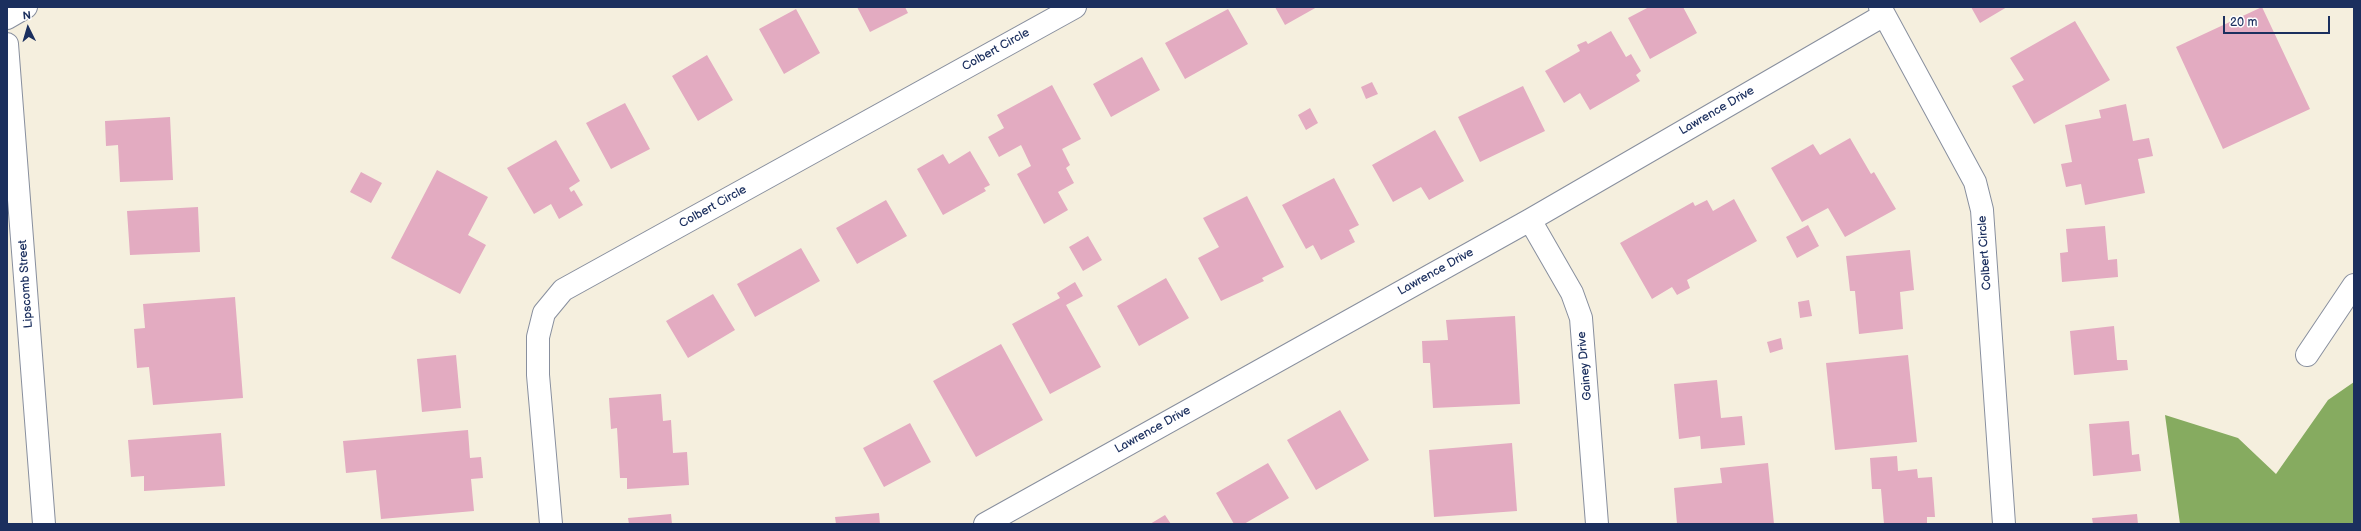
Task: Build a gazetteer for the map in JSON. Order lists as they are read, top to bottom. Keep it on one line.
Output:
{"streets":{"street":["Colbert Circle","Lawrence Drive","Lipscomb Street","Gainey Drive"]},"crossings":[["Colbert Circle","Lawrence Drive"],["Lawrence Drive","Gainey Drive"]],"scale_bar":"20 m","north":"top"}
